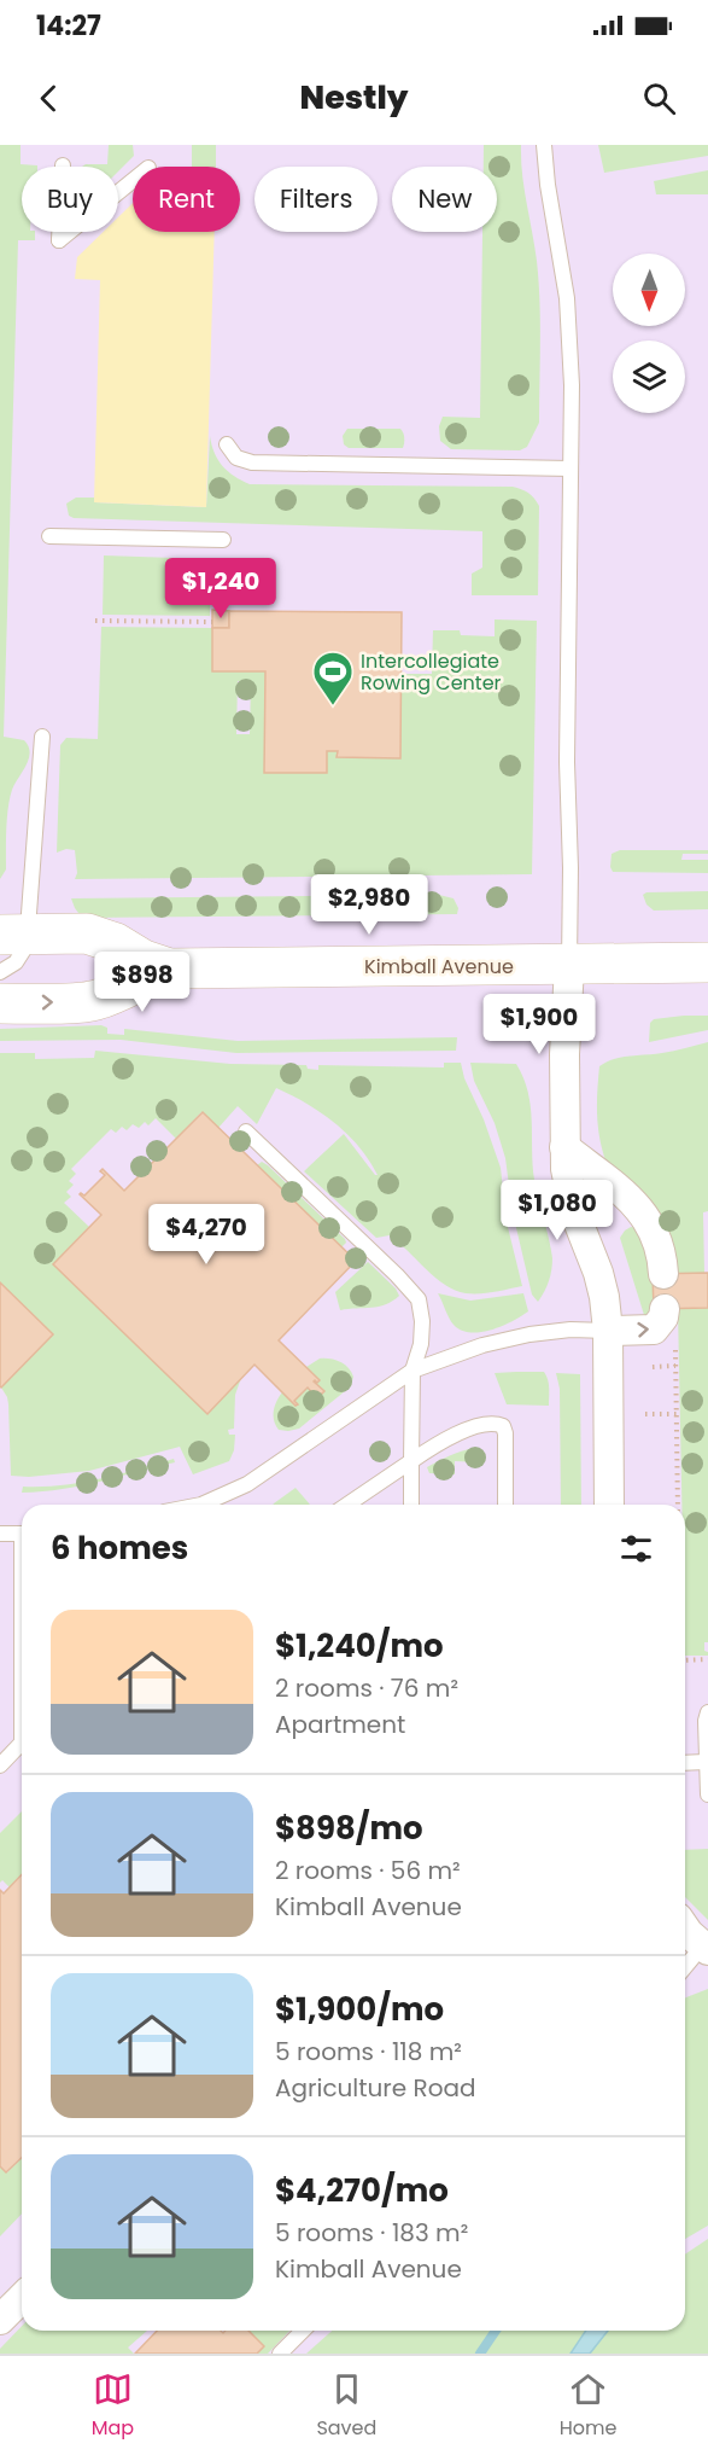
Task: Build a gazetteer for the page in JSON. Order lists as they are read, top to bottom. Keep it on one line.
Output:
{"streets":{"main road":["Kimball Avenue"]},"places":{"sports":["Intercollegiate Rowing Center"]},"north":"bottom","page":{"status":"14:27","header":"Nestly","chip":["Buy","Rent","Filters","New"],"price":["$1,240","$2,980","$898","$1,900","$1,080","$4,270"],"heading":"6 homes","list":[{"name":"$1,240/mo","note":"2 rooms · 76 m² · Apartment"},{"name":"$898/mo","note":"2 rooms · 56 m² · Kimball Avenue"},{"name":"$1,900/mo","note":"5 rooms · 118 m² · Agriculture Road"},{"name":"$4,270/mo","note":"5 rooms · 183 m² · Kimball Avenue"}],"tabs":["Map","Saved","Home"]}}
